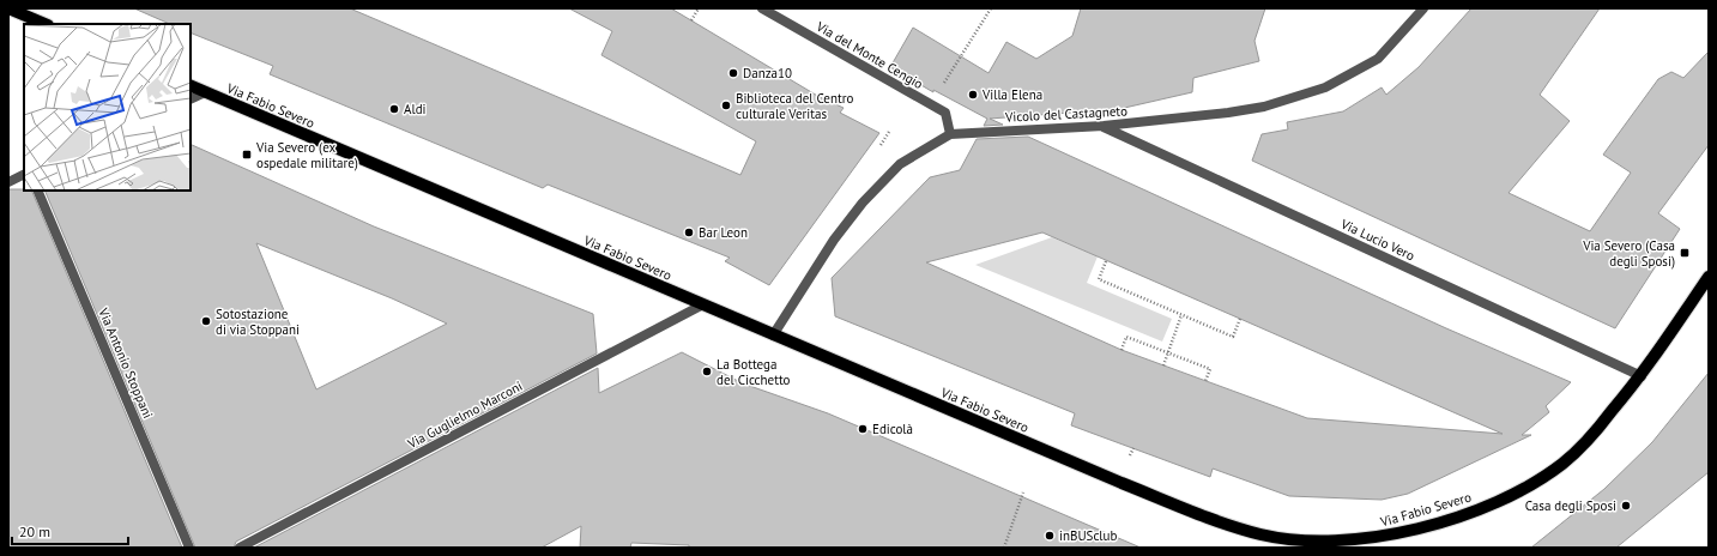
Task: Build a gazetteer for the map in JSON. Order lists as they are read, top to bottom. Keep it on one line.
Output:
{"streets":{"main road":["Via Fabio Severo"],"street":["Via del Monte Cengio","Vicolo del Castagneto","Via Lucio Vero","Via Antonio Stoppani","Via Guglielmo Marconi"]},"crossings":[["Via del Monte Cengio","Vicolo del Castagneto"],["Via Fabio Severo","Vicolo del Castagneto"],["Via Fabio Severo","Via Lucio Vero"],["Via Fabio Severo","Via Guglielmo Marconi"],["Vicolo del Castagneto","Via Lucio Vero"]],"places":{"other":["Danza10","Villa Elena","Biblioteca del Centro culturale Veritas","Aldi","Bar Leon","Sotostazione di via Stoppani","La Bottega del Cicchetto","Edicolà","Casa degli Sposi","inBUSclub"],"transit":["Via Severo (ex ospedale militare)","Via Severo (Casa degli Sposi)"]},"scale_bar":"20 m"}
